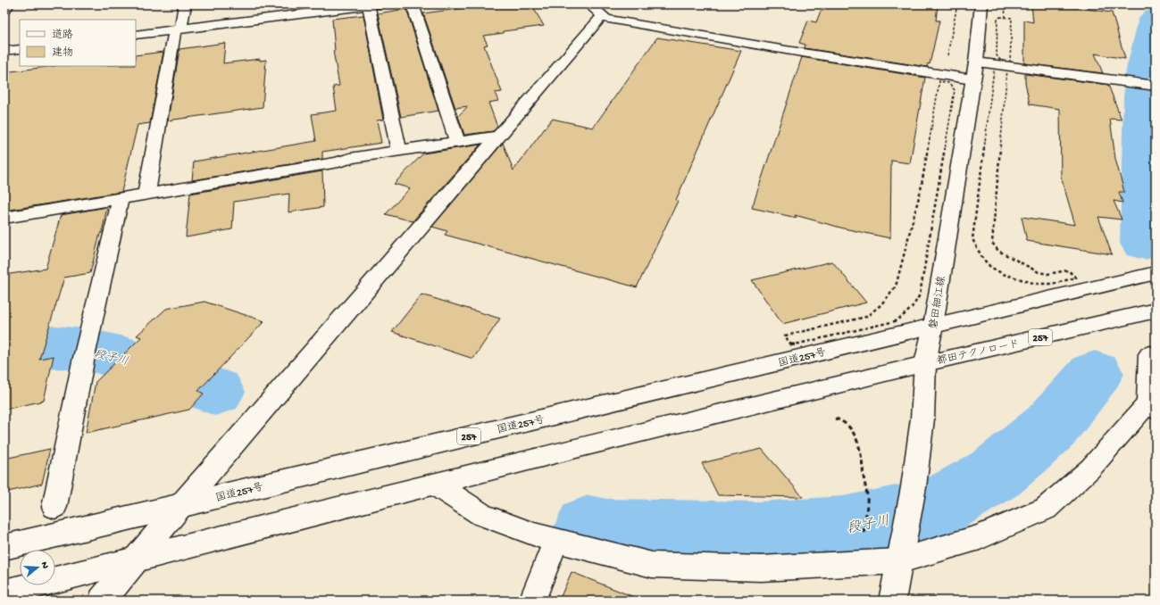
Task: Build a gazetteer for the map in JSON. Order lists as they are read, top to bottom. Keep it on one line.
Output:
{"streets":{"main road":["磐田細江線","257","都田テクノロード","国道257号"]},"crossings":[["磐田細江線","257"],["磐田細江線","都田テクノロード"],["磐田細江線","国道257号"],["257","都田テクノロード"],["257","国道257号"]],"water":["段子川"],"legend":["道路","建物"],"north":"right"}
